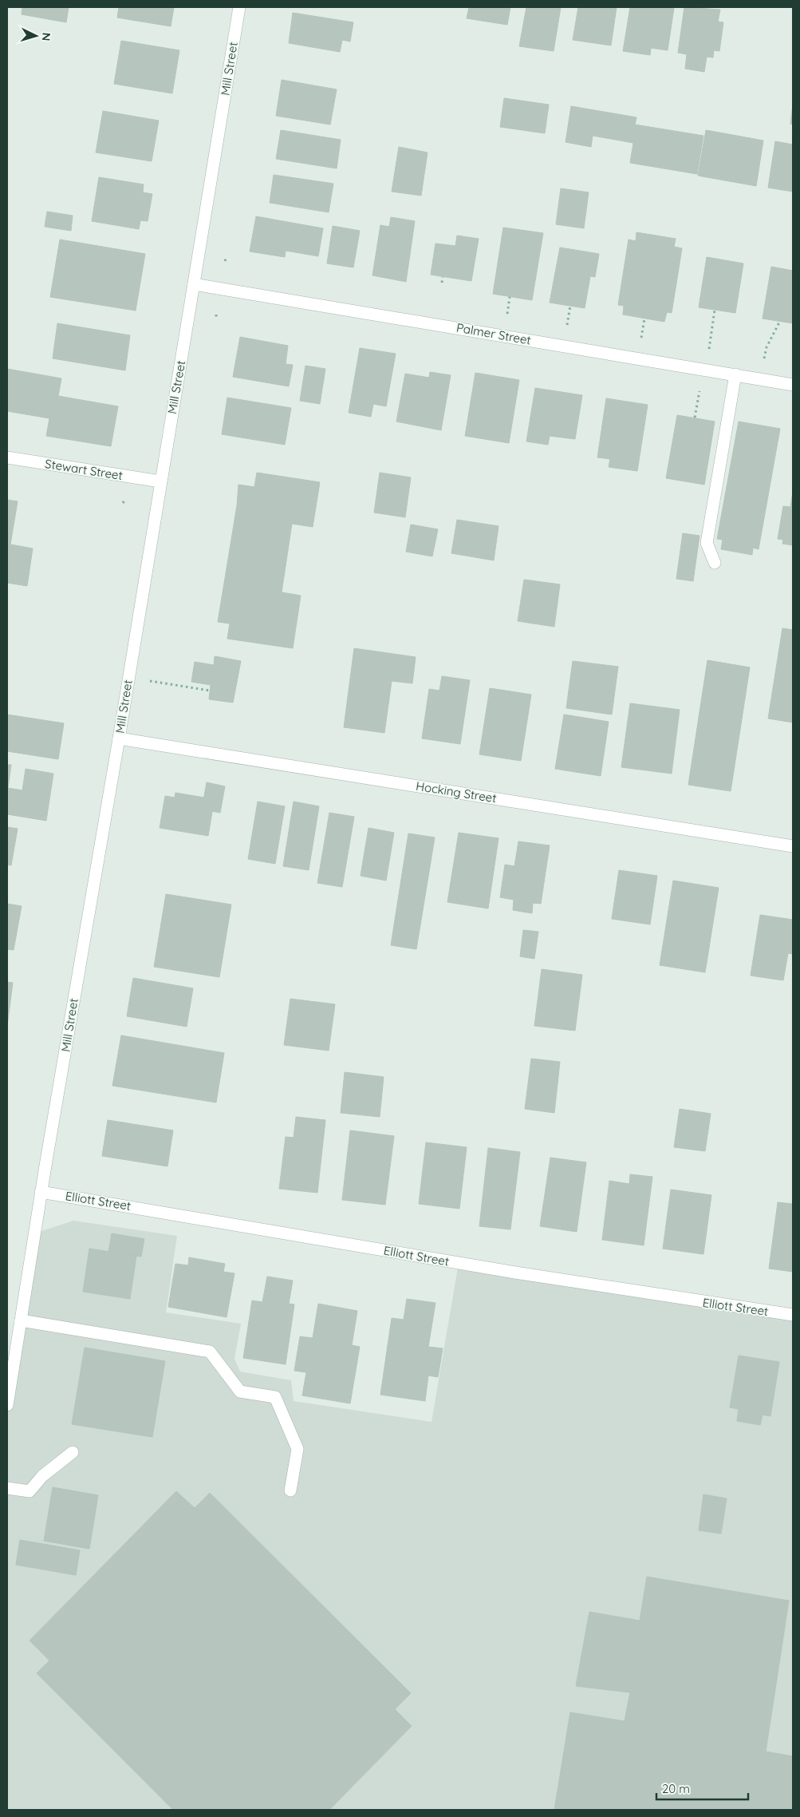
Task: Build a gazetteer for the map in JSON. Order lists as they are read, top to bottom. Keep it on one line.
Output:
{"streets":{"street":["Mill Street","Palmer Street","Stewart Street","Hocking Street","Elliott Street"]},"crossings":[["Mill Street","Palmer Street"],["Mill Street","Stewart Street"],["Mill Street","Hocking Street"],["Mill Street","Elliott Street"]],"scale_bar":"20 m","north":"right"}
